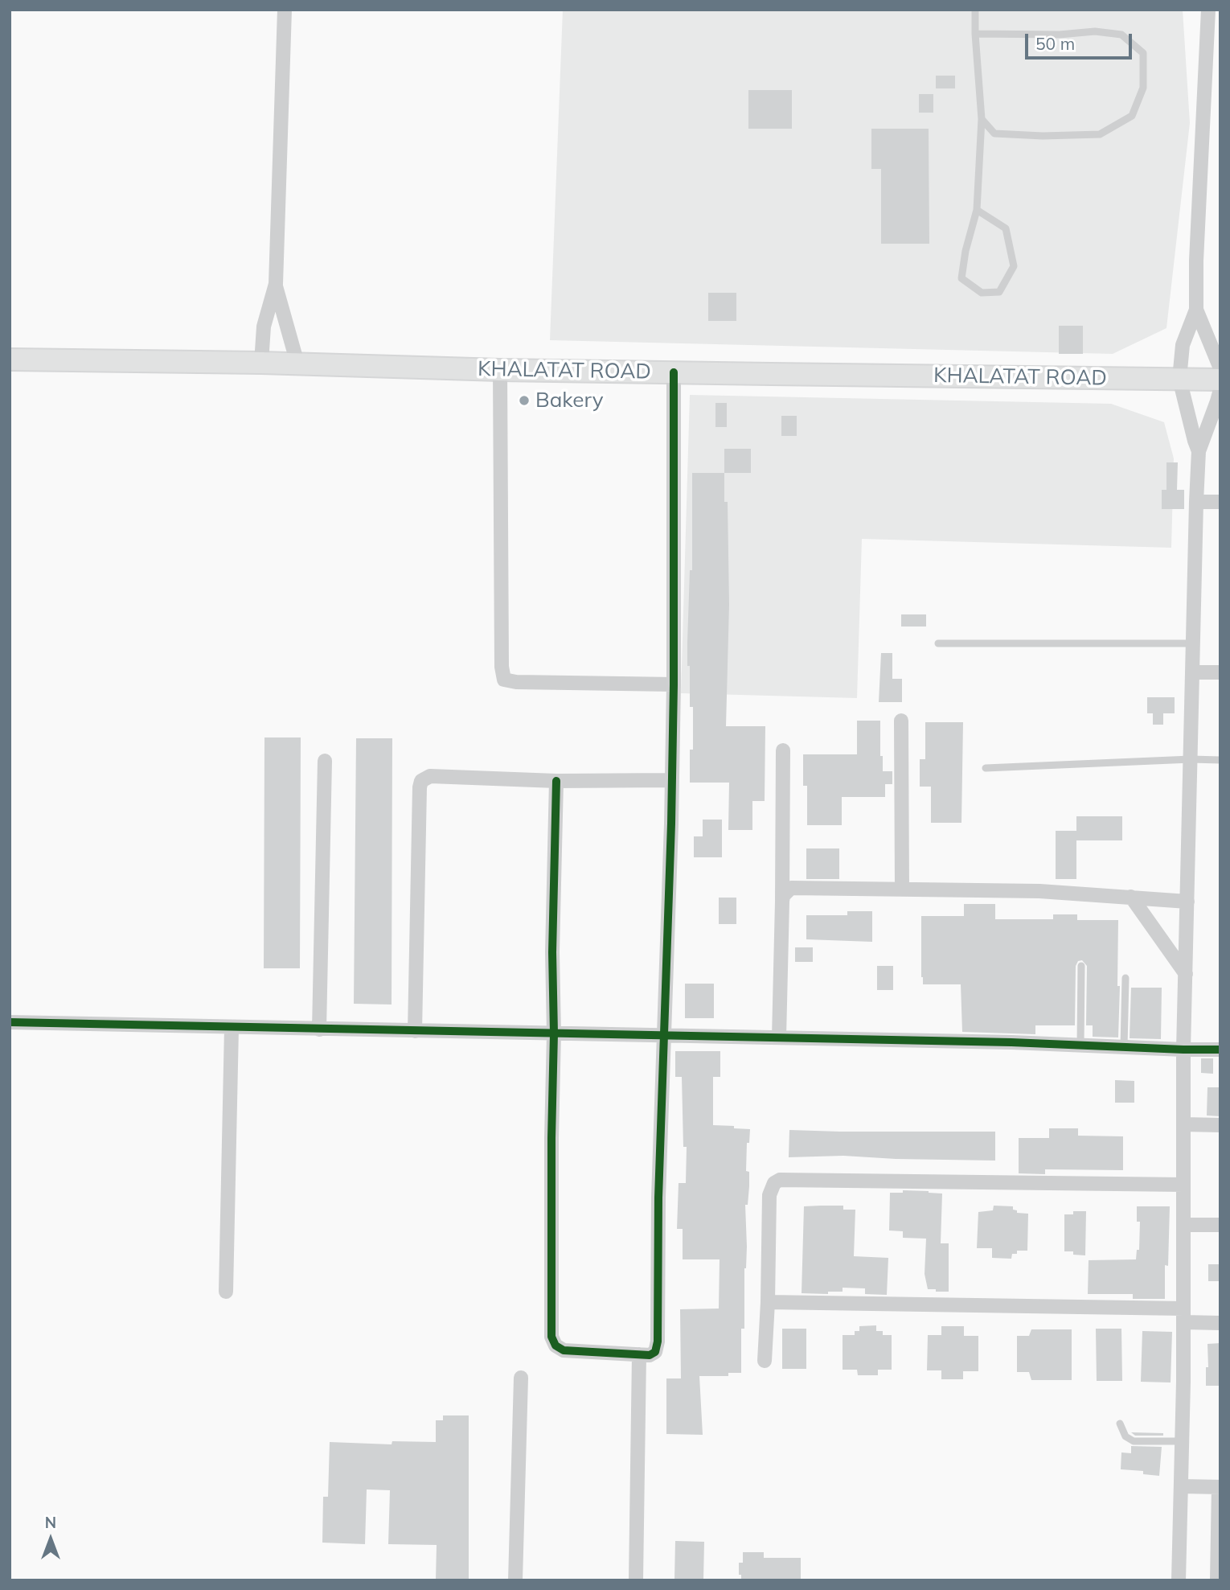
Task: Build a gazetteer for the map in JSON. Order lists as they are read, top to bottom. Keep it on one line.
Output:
{"streets":{"main road":["KHALATAT ROAD"]},"places":["Bakery"],"scale_bar":"50 m","north":"top"}
